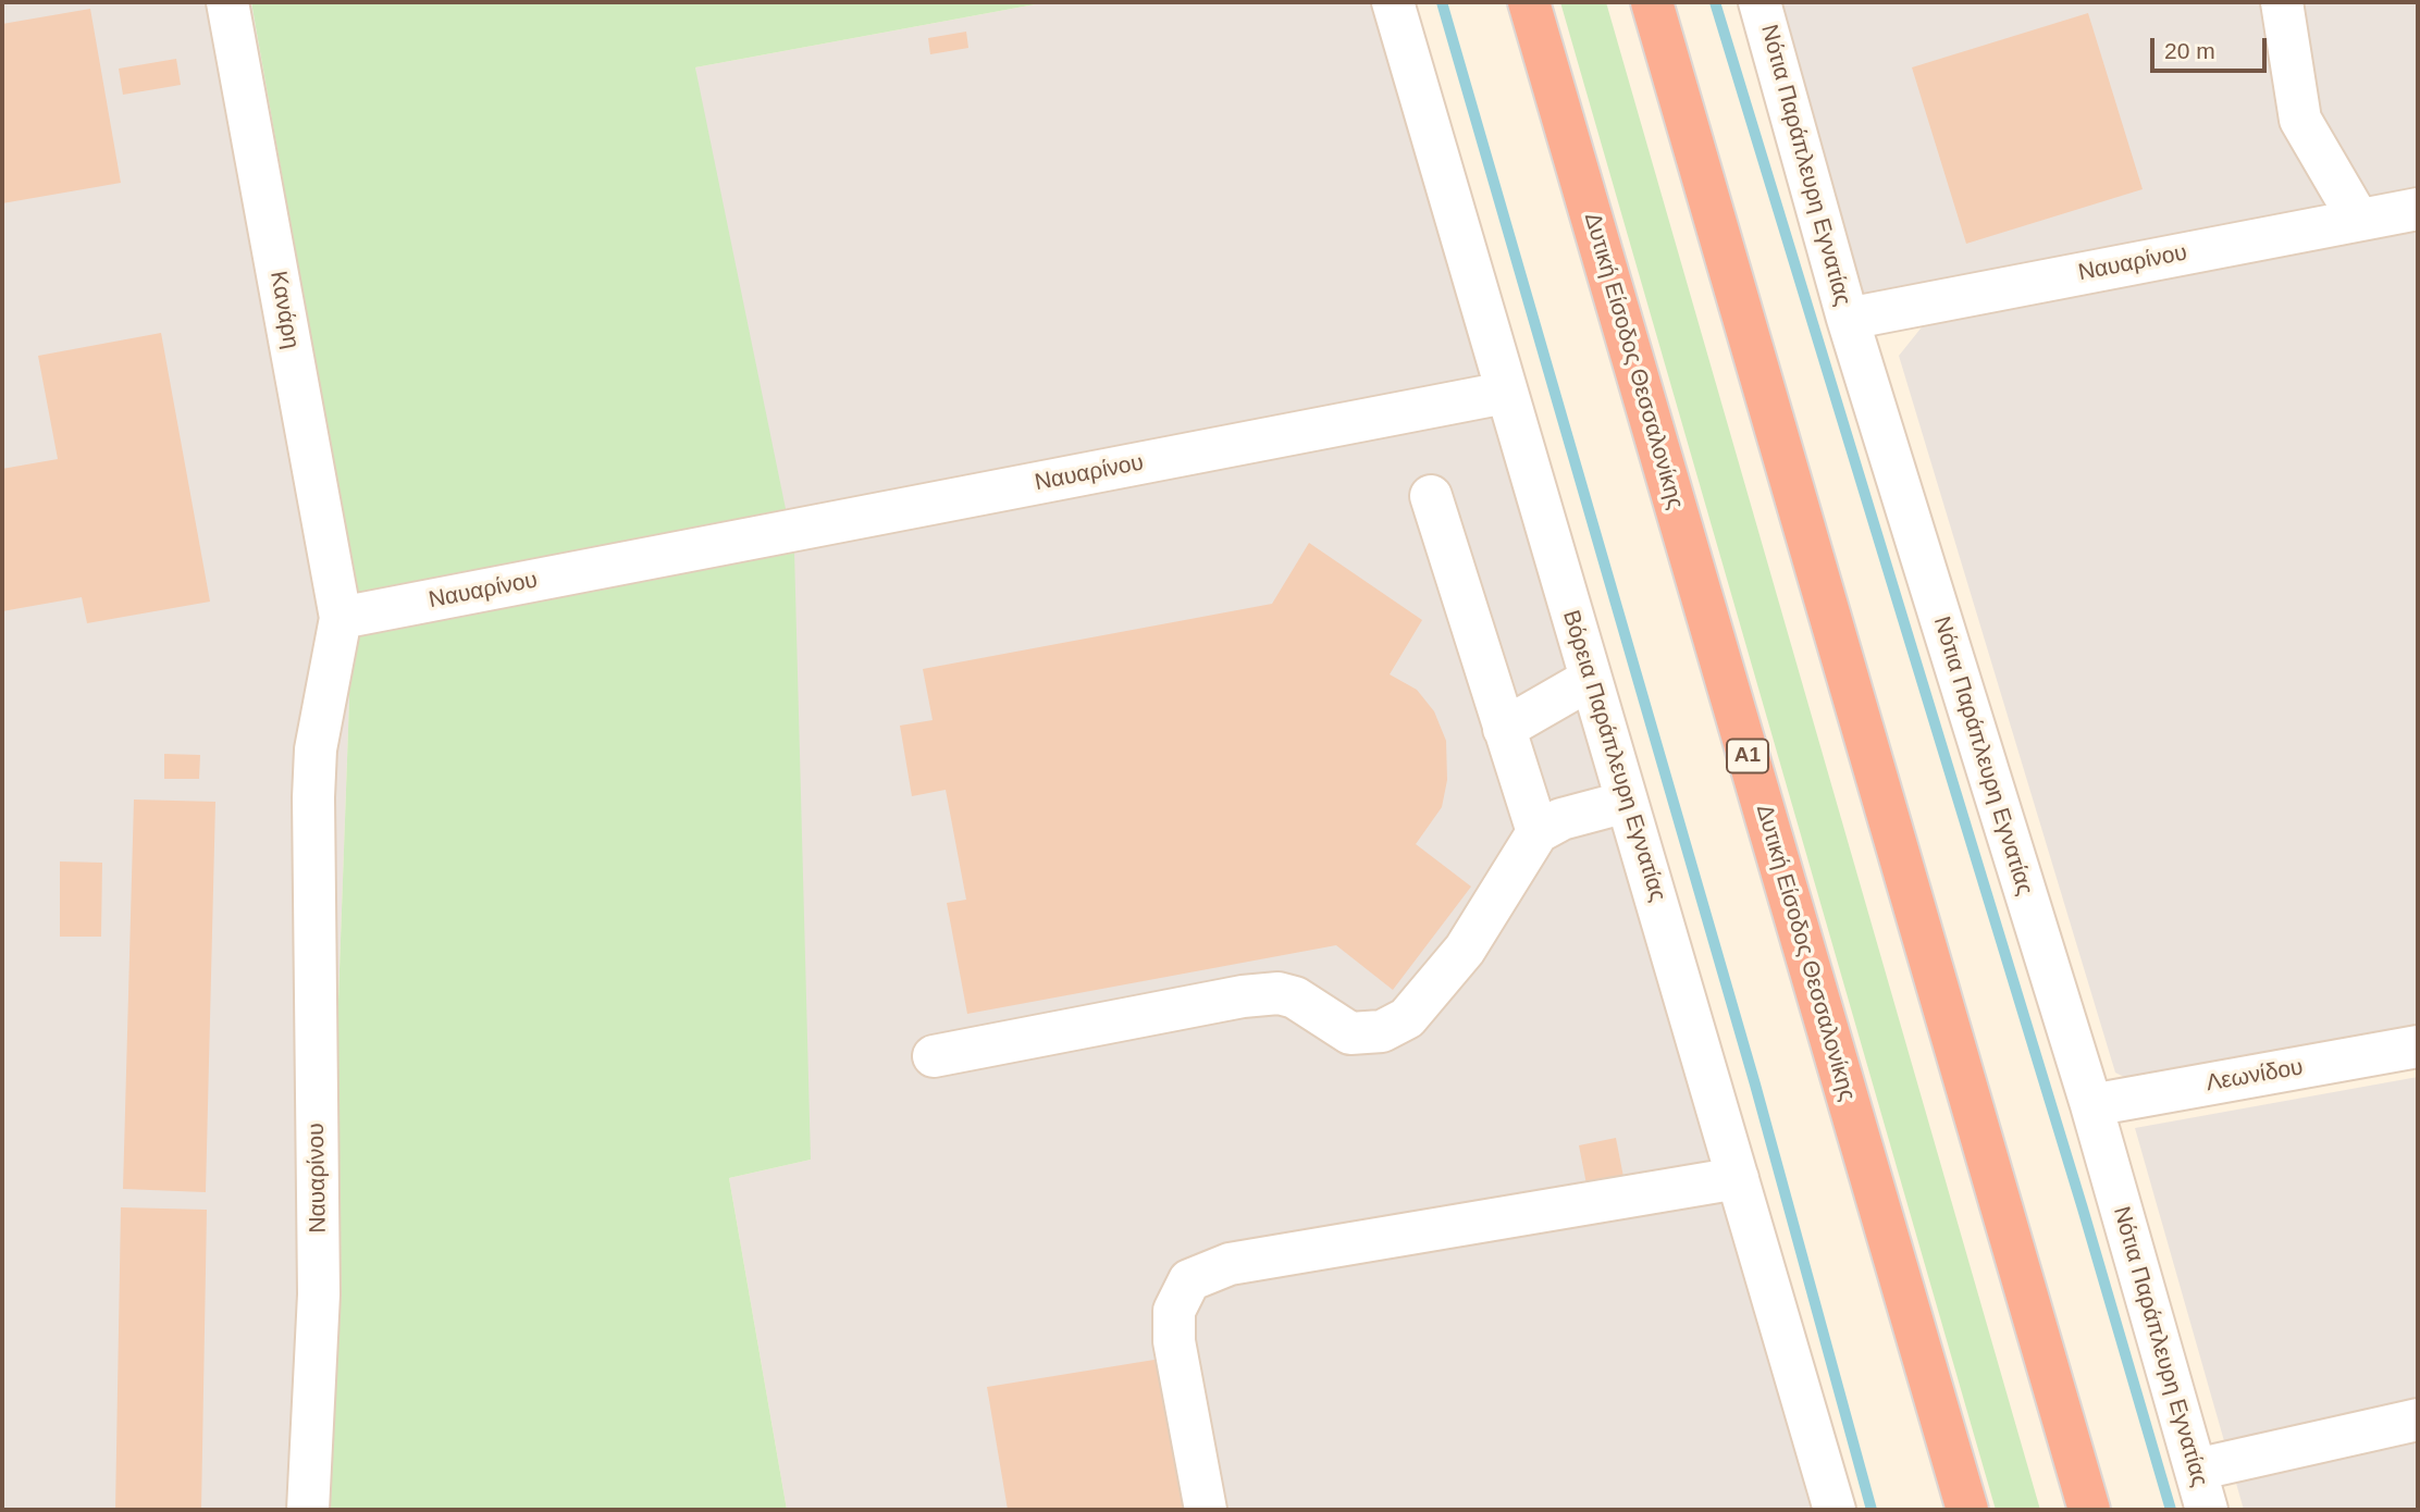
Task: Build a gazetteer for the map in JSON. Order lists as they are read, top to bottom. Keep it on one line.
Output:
{"streets":{"highway":["Δυτική Είσοδος Θεσσαλονίκης","Α1"],"street":["Νότια Παράπλευρη Εγνατίας","Ναυαρίνου","Κανάρη","Βόρεια Παράπλευρη Εγνατίας","Λεωνίδου"]},"crossings":[["Νότια Παράπλευρη Εγνατίας","Ναυαρίνου"],["Νότια Παράπλευρη Εγνατίας","Λεωνίδου"],["Ναυαρίνου","Κανάρη"],["Ναυαρίνου","Βόρεια Παράπλευρη Εγνατίας"]],"scale_bar":"20 m"}
